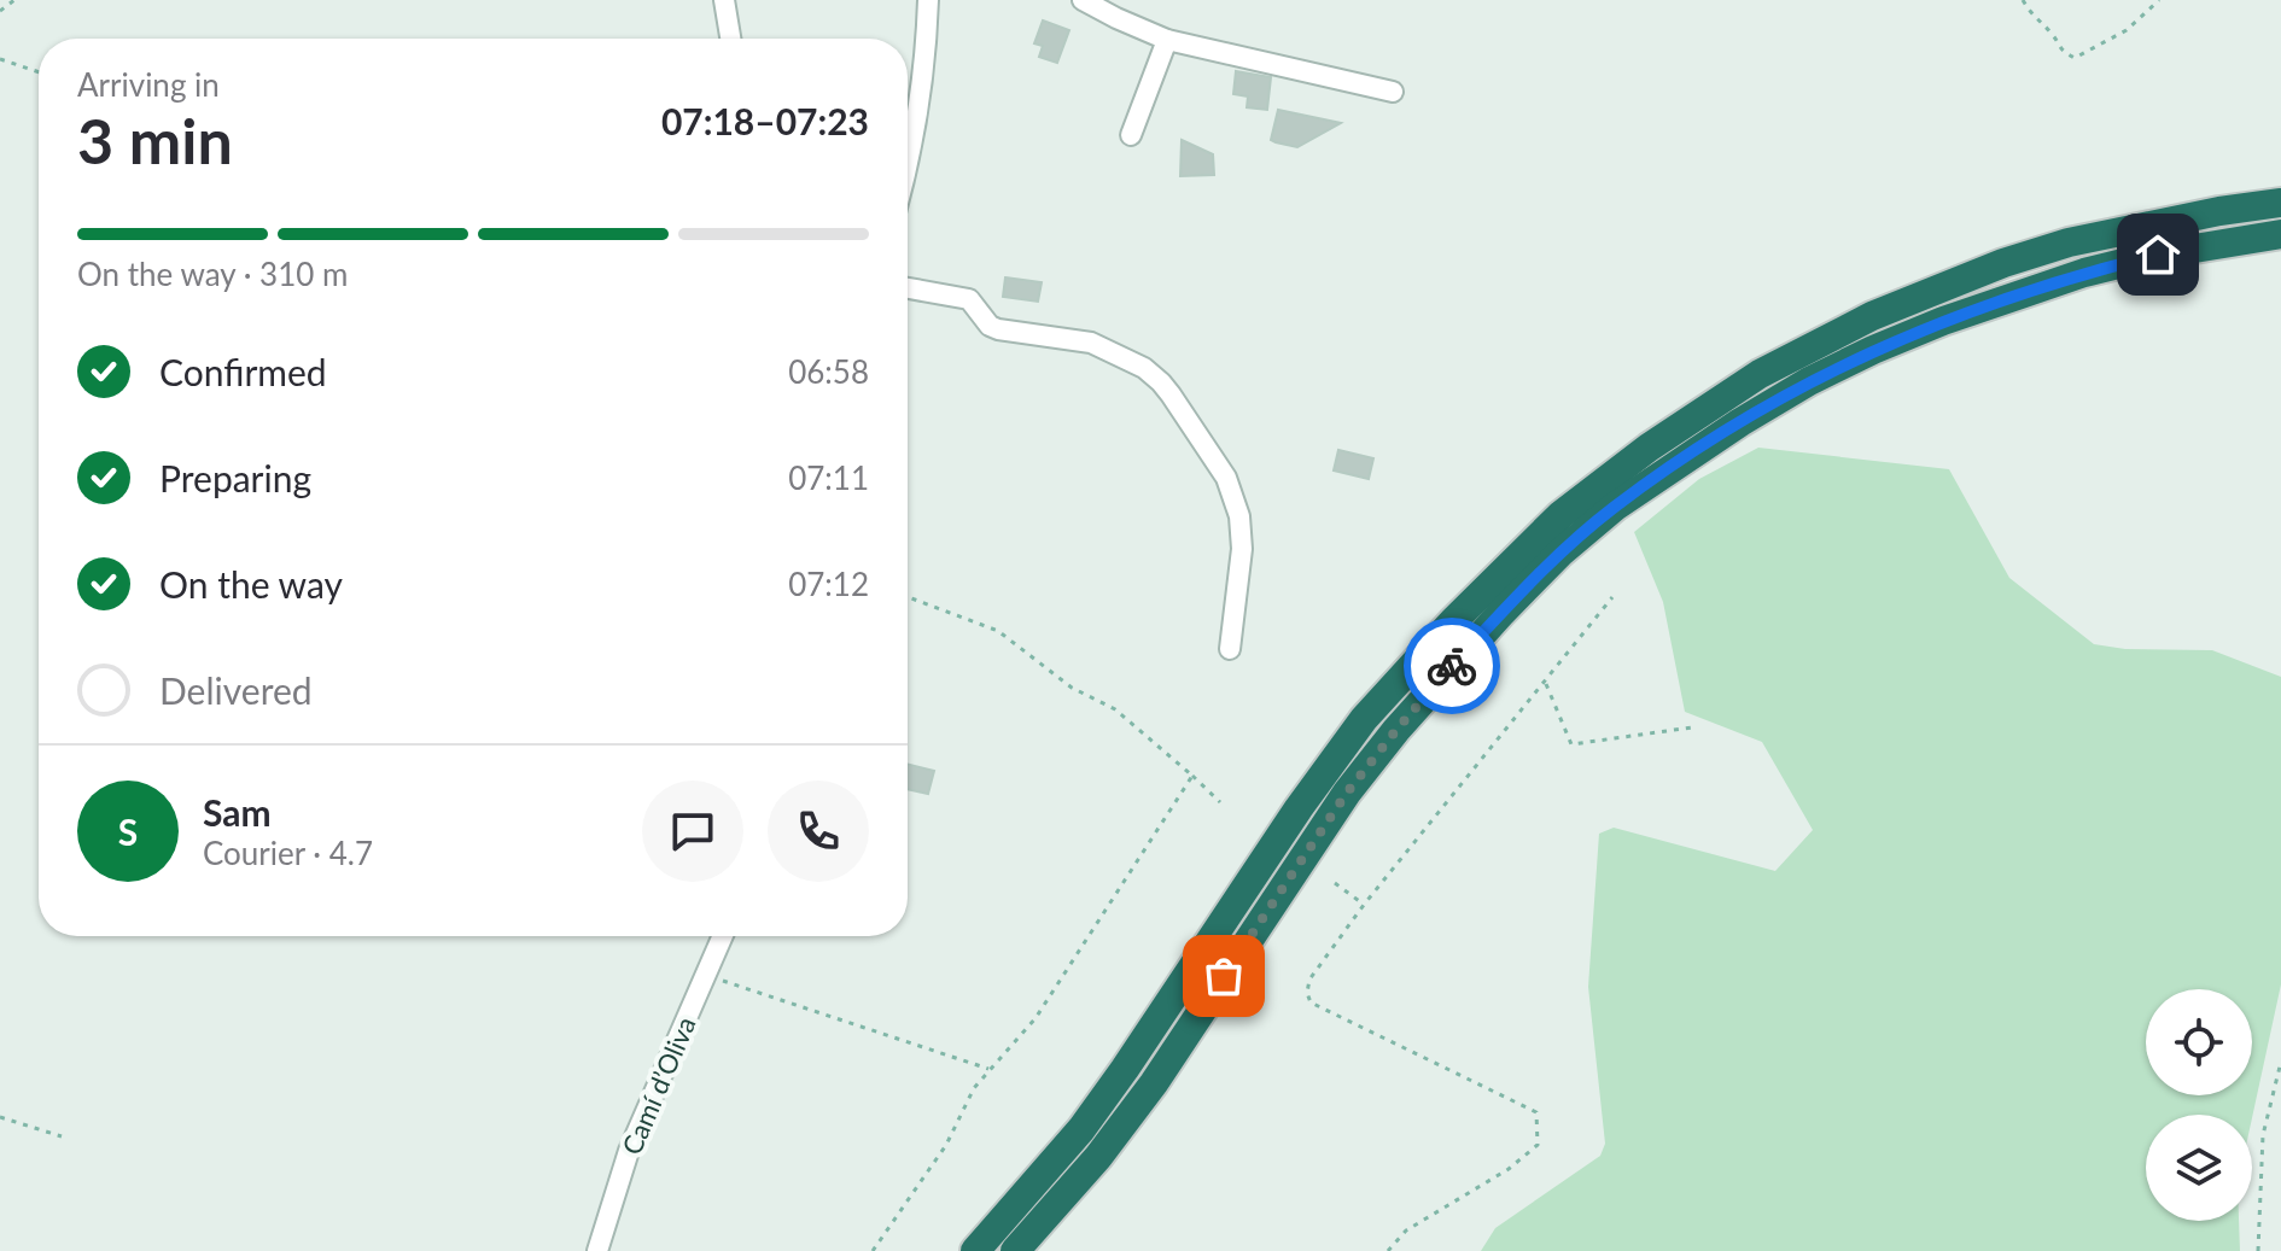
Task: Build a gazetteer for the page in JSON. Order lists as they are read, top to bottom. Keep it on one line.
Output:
{"streets":{"street":["Camí d’Oliva"]},"page":{"heading":["3 min","Arriving in","07:18–07:23"],"panel":["Sam","Courier · 4.7"],"bar":"On the way · 310 m","list":[["Confirmed","06:58"],["Preparing","07:11"],["On the way","07:12"],"Delivered"],"round":"S"}}
